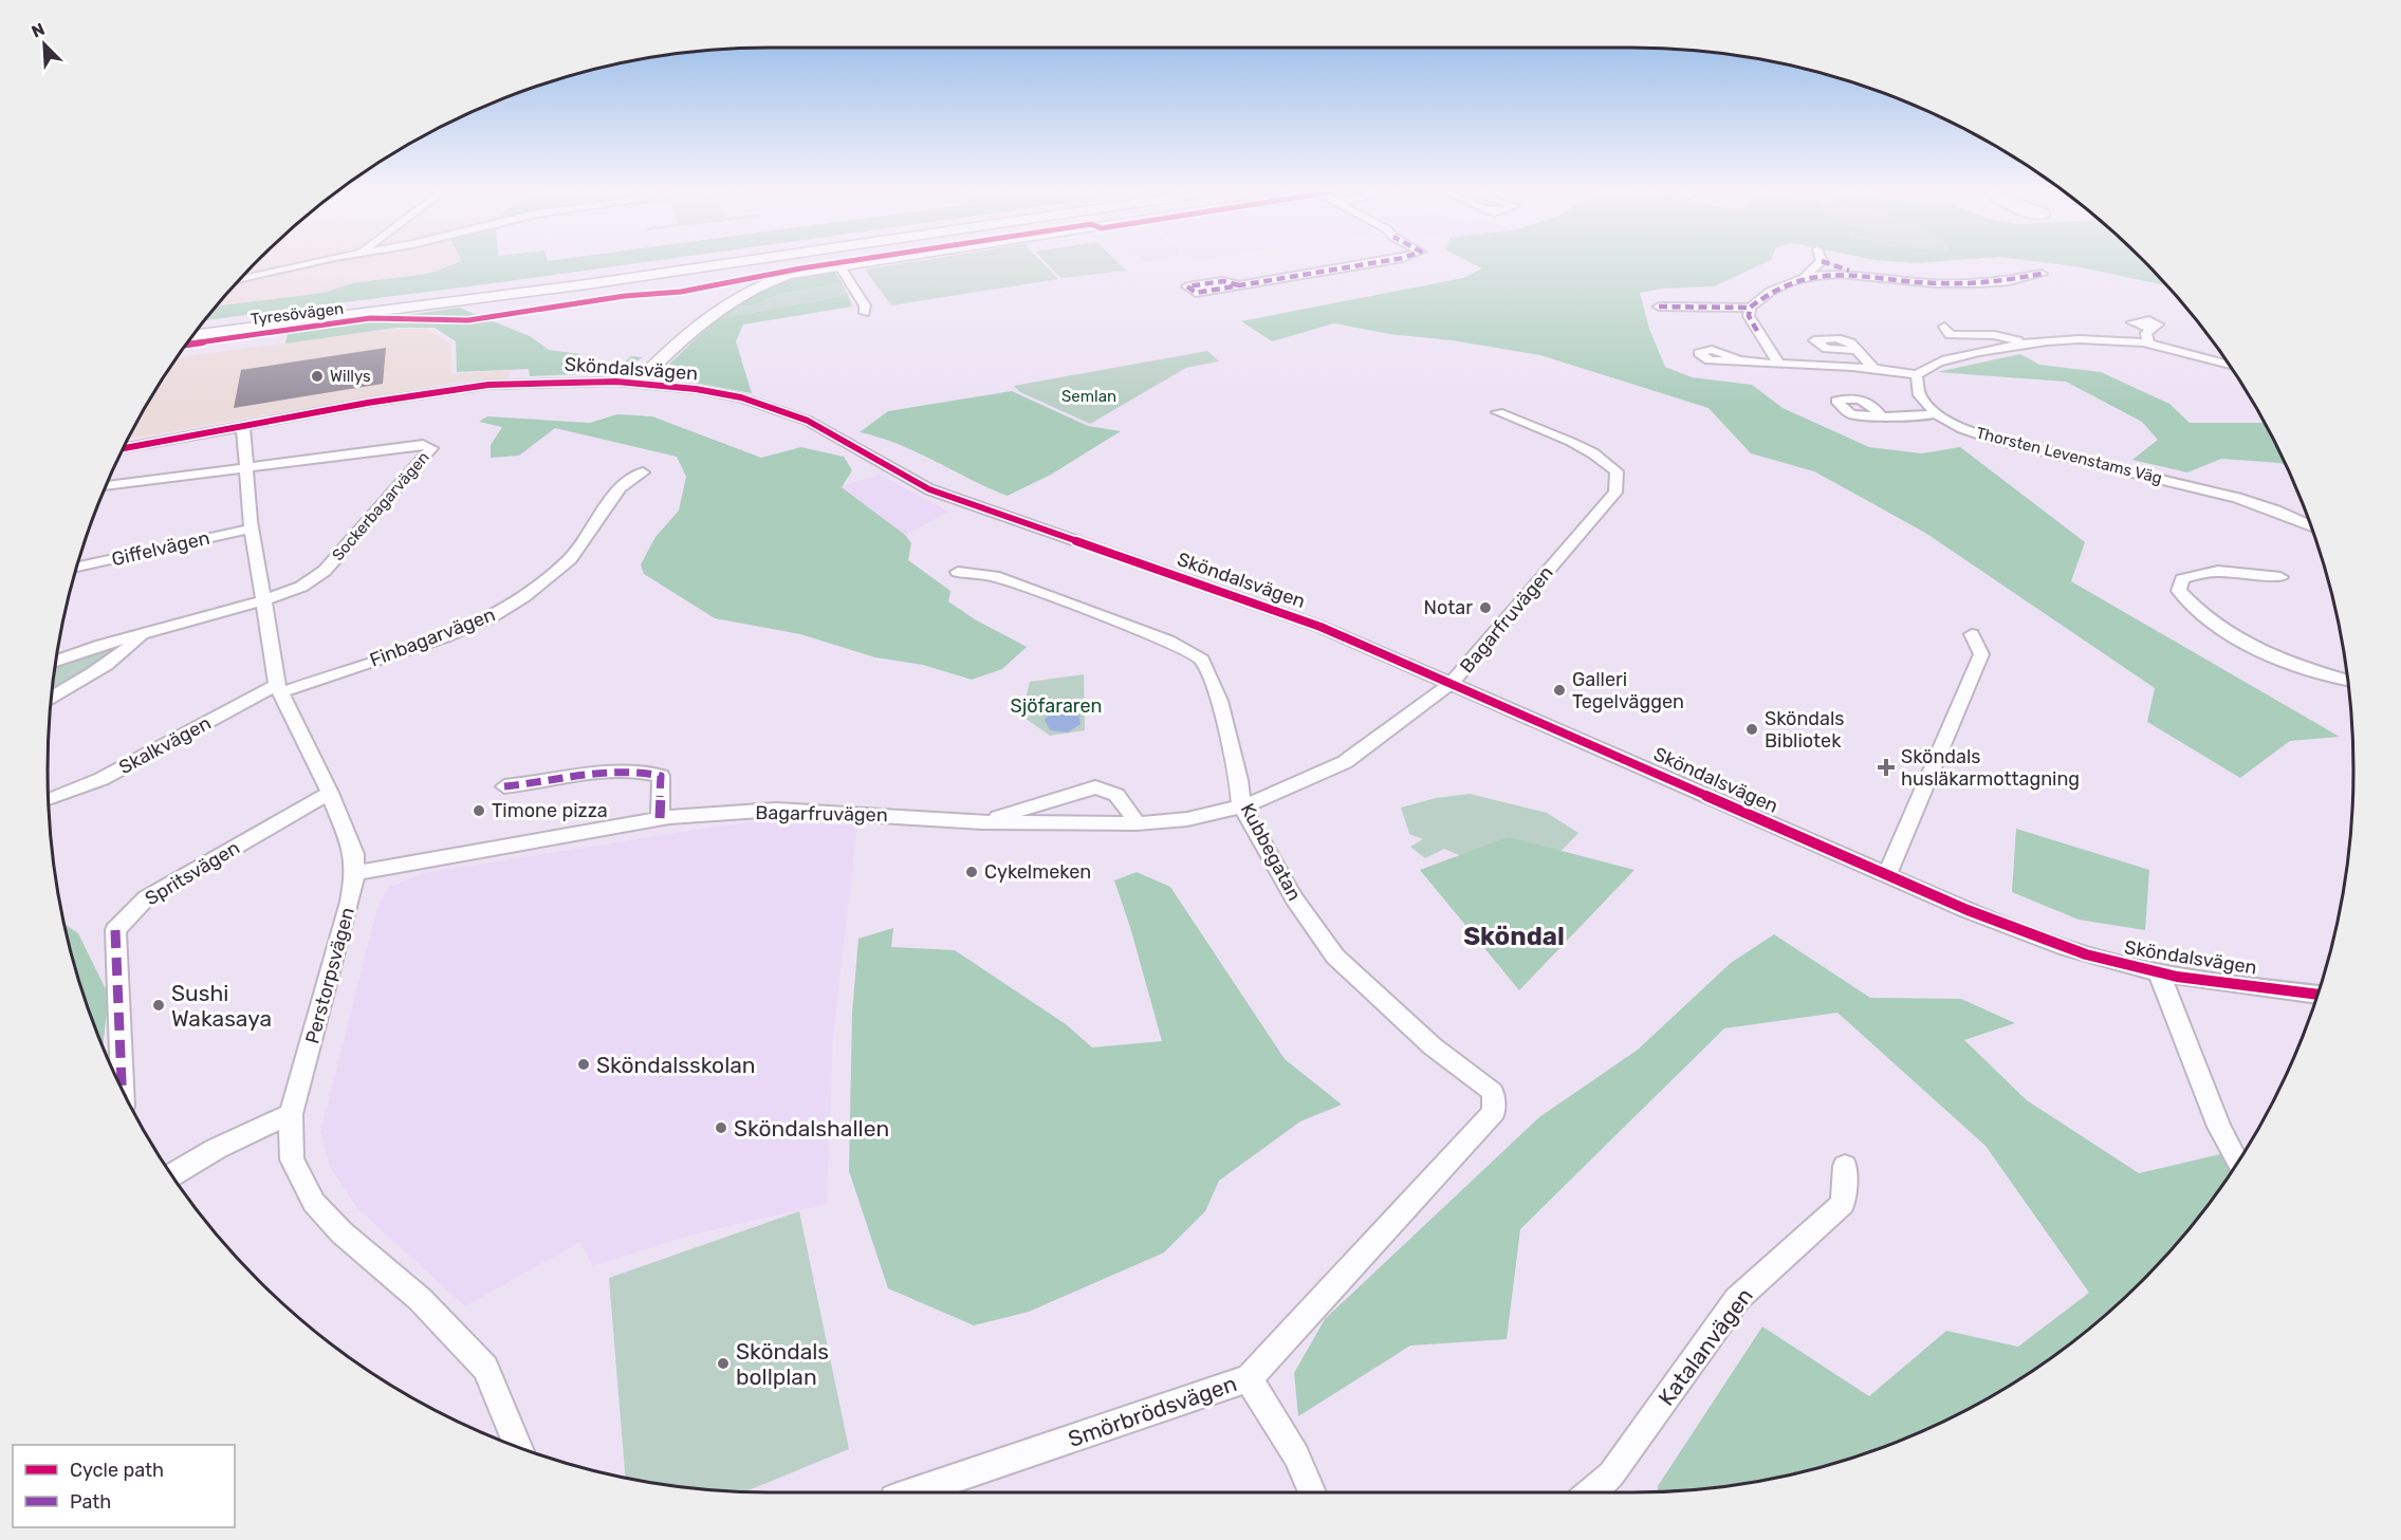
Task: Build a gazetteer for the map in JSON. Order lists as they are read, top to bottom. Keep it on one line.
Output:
{"streets":{"main road":["Tyresövägen"],"street":["Sköndalsvägen","Thorsten Levenstams Väg","Sockerbagarvägen","Giffelvägen","Bagarfruvägen","Finbagarvägen","Skalkvägen","Kubbegatan","Spritsvägen","Perstorpsvägen","Katalanvägen","Smörbrödsvägen"]},"crossings":[["Sköndalsvägen","Bagarfruvägen"],["Sköndalsvägen","Perstorpsvägen"],["Sockerbagarvägen","Perstorpsvägen"],["Giffelvägen","Perstorpsvägen"],["Bagarfruvägen","Kubbegatan"],["Bagarfruvägen","Perstorpsvägen"],["Finbagarvägen","Skalkvägen"],["Finbagarvägen","Perstorpsvägen"],["Skalkvägen","Perstorpsvägen"],["Kubbegatan","Smörbrödsvägen"],["Spritsvägen","Perstorpsvägen"]],"districts":["Sköndal"],"parks":["Semlan","Sjöfararen"],"places":{"other":["Willys","Notar","Galleri Tegelväggen","Sköndals Bibliotek","Timone pizza","Cykelmeken","Sushi Wakasaya","Sköndalsskolan","Sköndalshallen","Sköndals bollplan"],"health":["Sköndals husläkarmottagning"]},"legend":["Cycle path","Path"],"north":"top left"}
